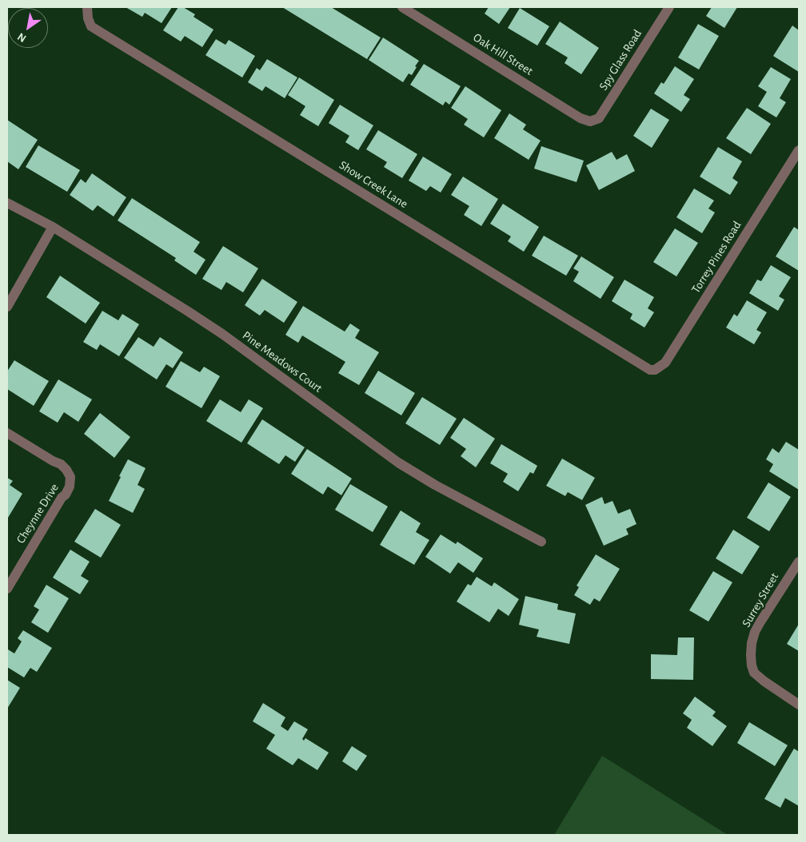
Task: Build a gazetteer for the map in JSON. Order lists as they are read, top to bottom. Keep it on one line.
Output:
{"streets":{"street":["Oak Hill Street","Spy Glass Road","Show Creek Lane","Torrey Pines Road","Pine Meadows Court","Cheynne Drive","Surrey Street"]},"crossings":[["Oak Hill Street","Spy Glass Road"],["Show Creek Lane","Torrey Pines Road"]],"north":"bottom left"}
